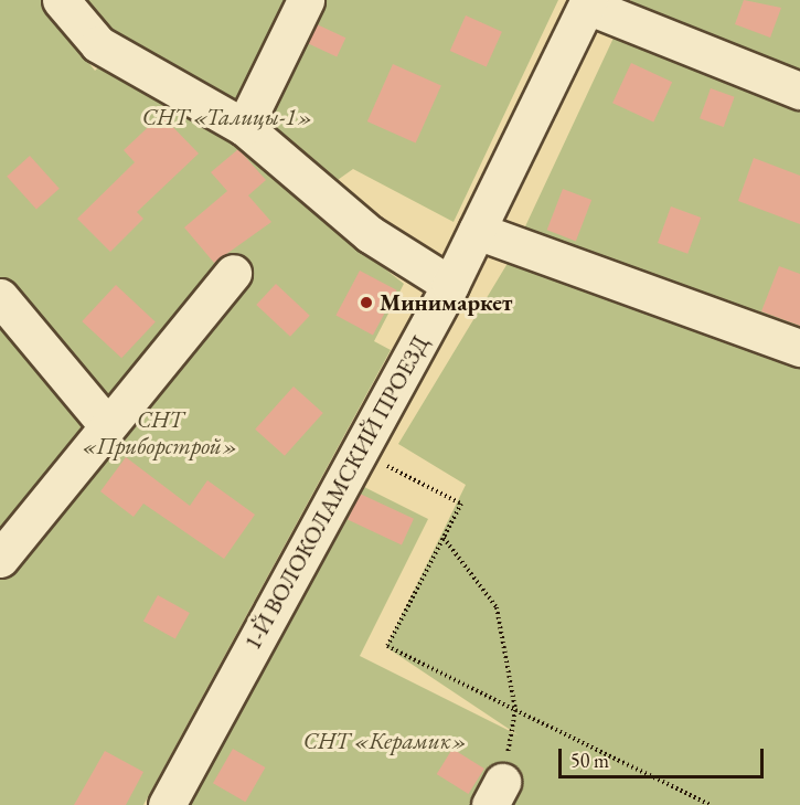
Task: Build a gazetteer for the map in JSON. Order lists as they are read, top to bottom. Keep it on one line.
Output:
{"streets":{"street":["1-Й ВОЛОКОЛАМСКИЙ ПРОЕЗД"]},"parks":["СНТ «Талицы-1»","СНТ «Приборстрой»","СНТ «Керамик»"],"places":["Минимаркет"],"scale_bar":"50 m"}
